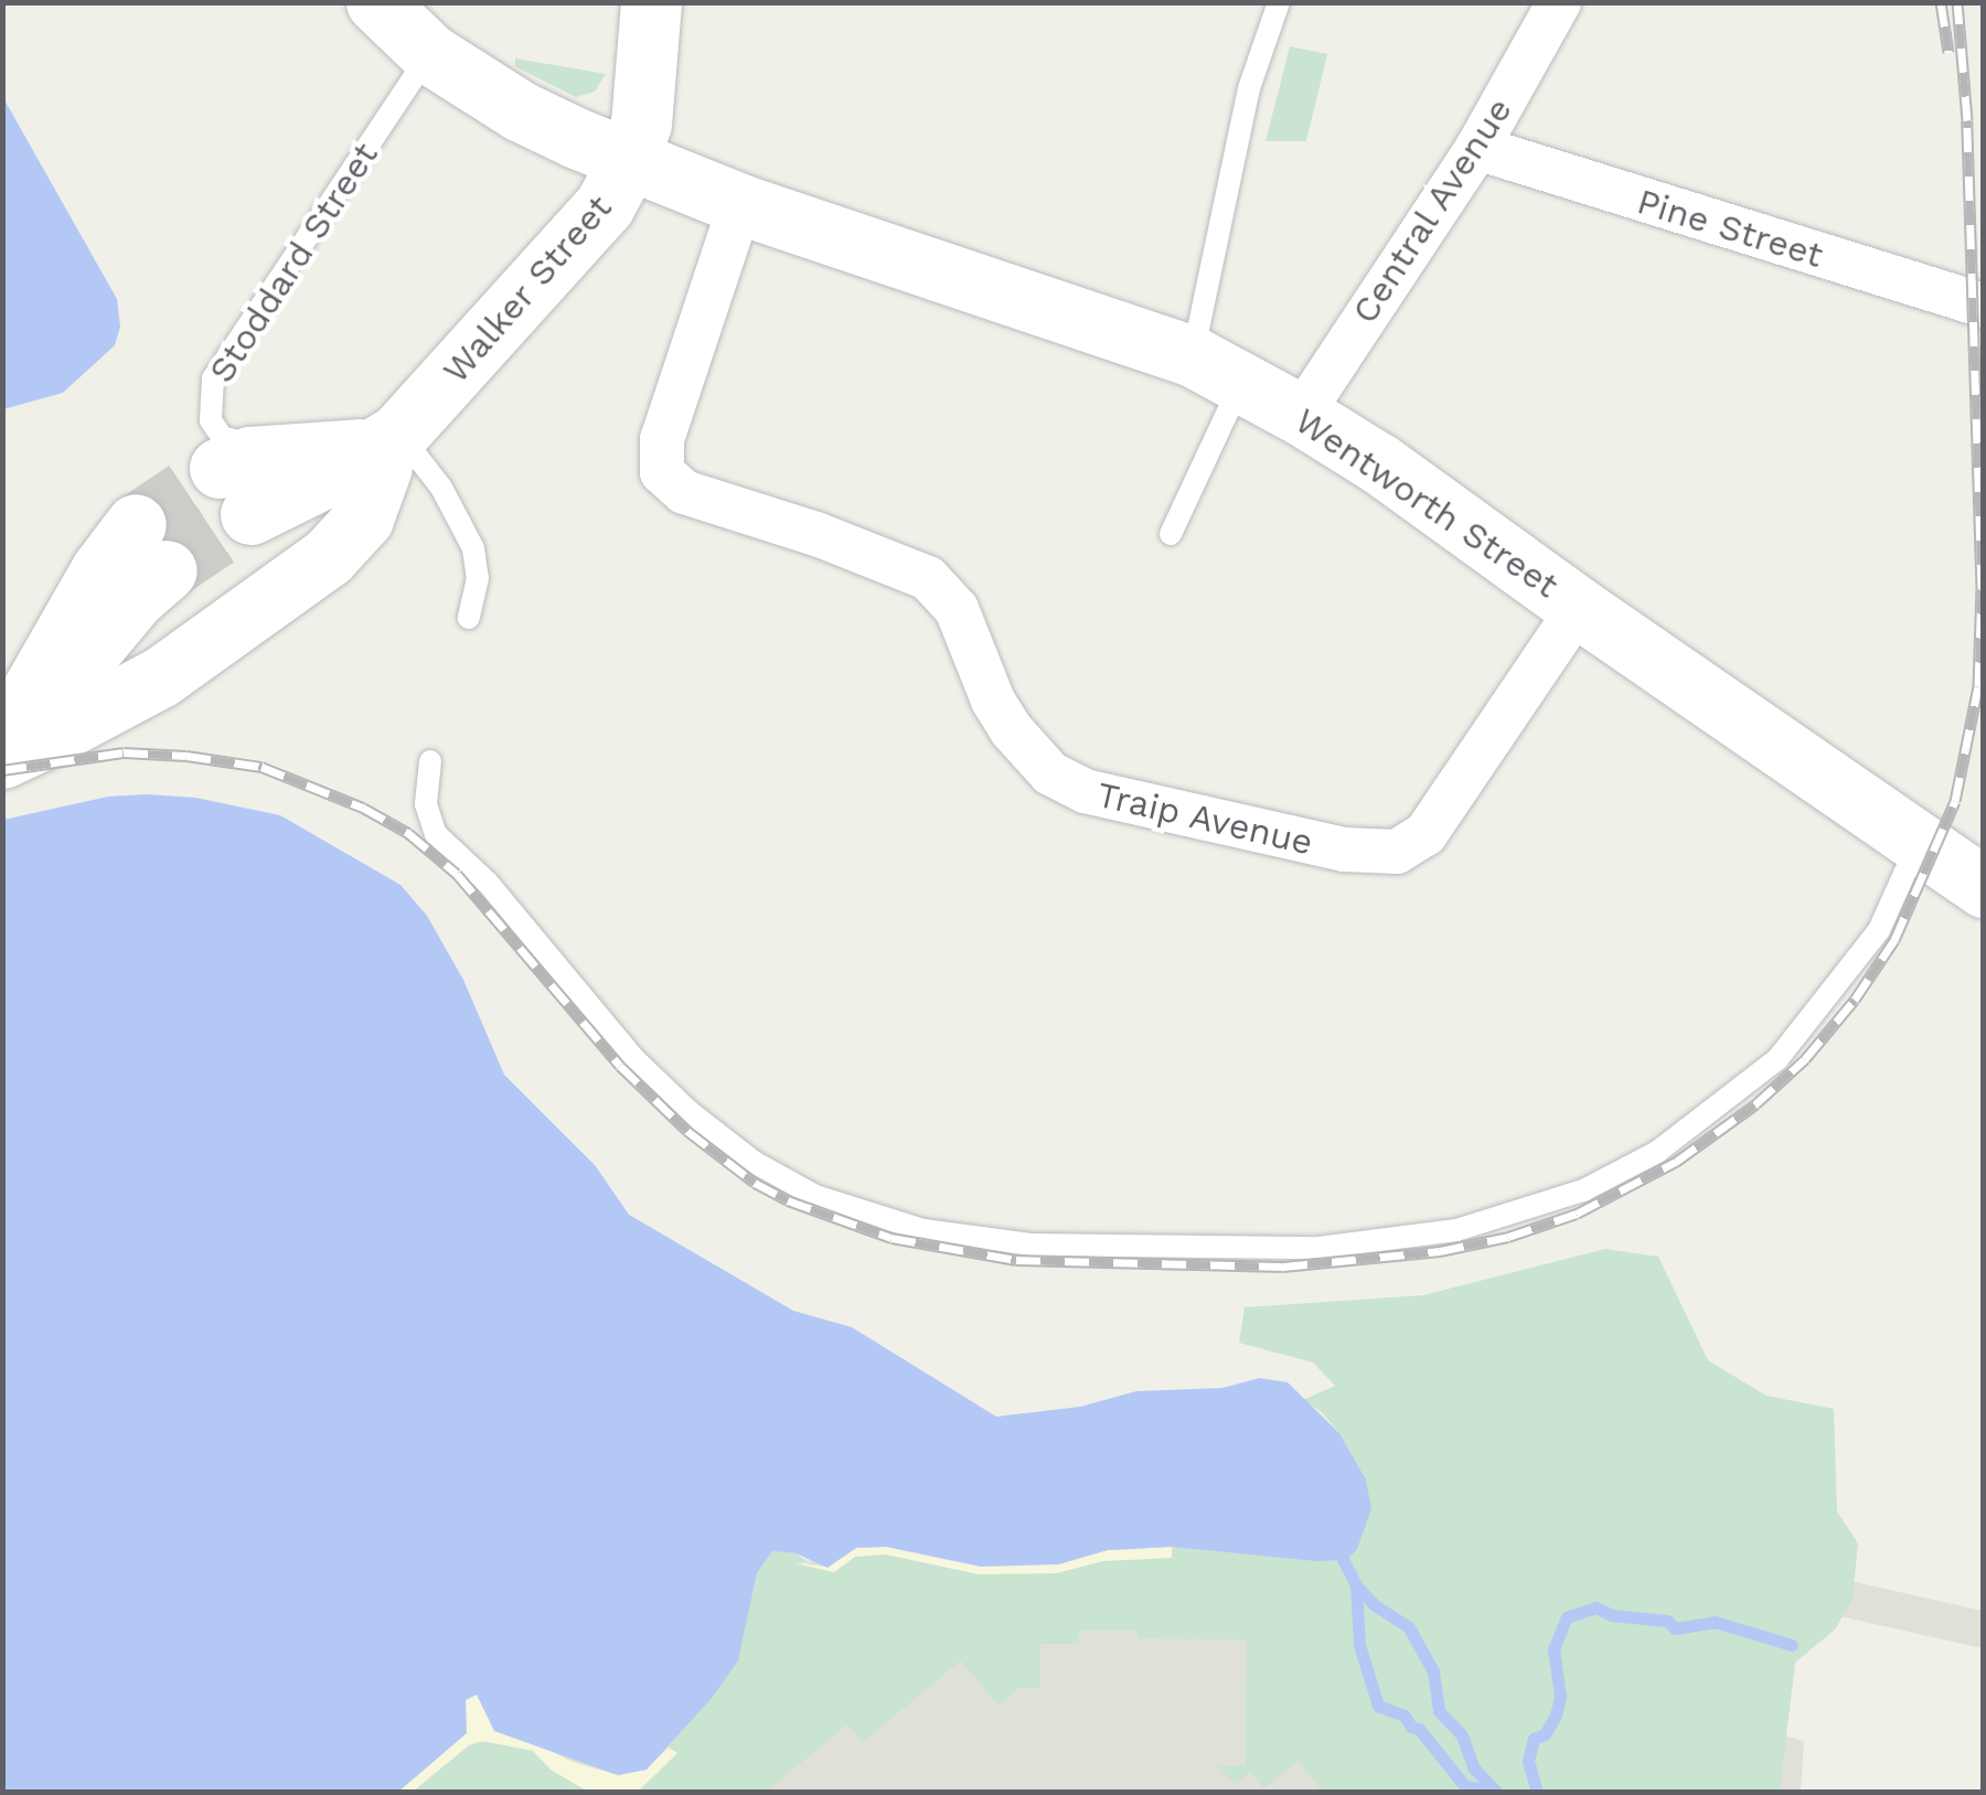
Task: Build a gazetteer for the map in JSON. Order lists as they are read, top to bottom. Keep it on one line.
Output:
{"streets":{"street":["Central Avenue","Pine Street","Walker Street","Wentworth Street","Traip Avenue"],"lane":["Stoddard Street"]},"crossings":[["Central Avenue","Pine Street"],["Central Avenue","Wentworth Street"],["Stoddard Street","Walker Street"],["Stoddard Street","Wentworth Street"],["Walker Street","Wentworth Street"],["Wentworth Street","Traip Avenue"]]}
